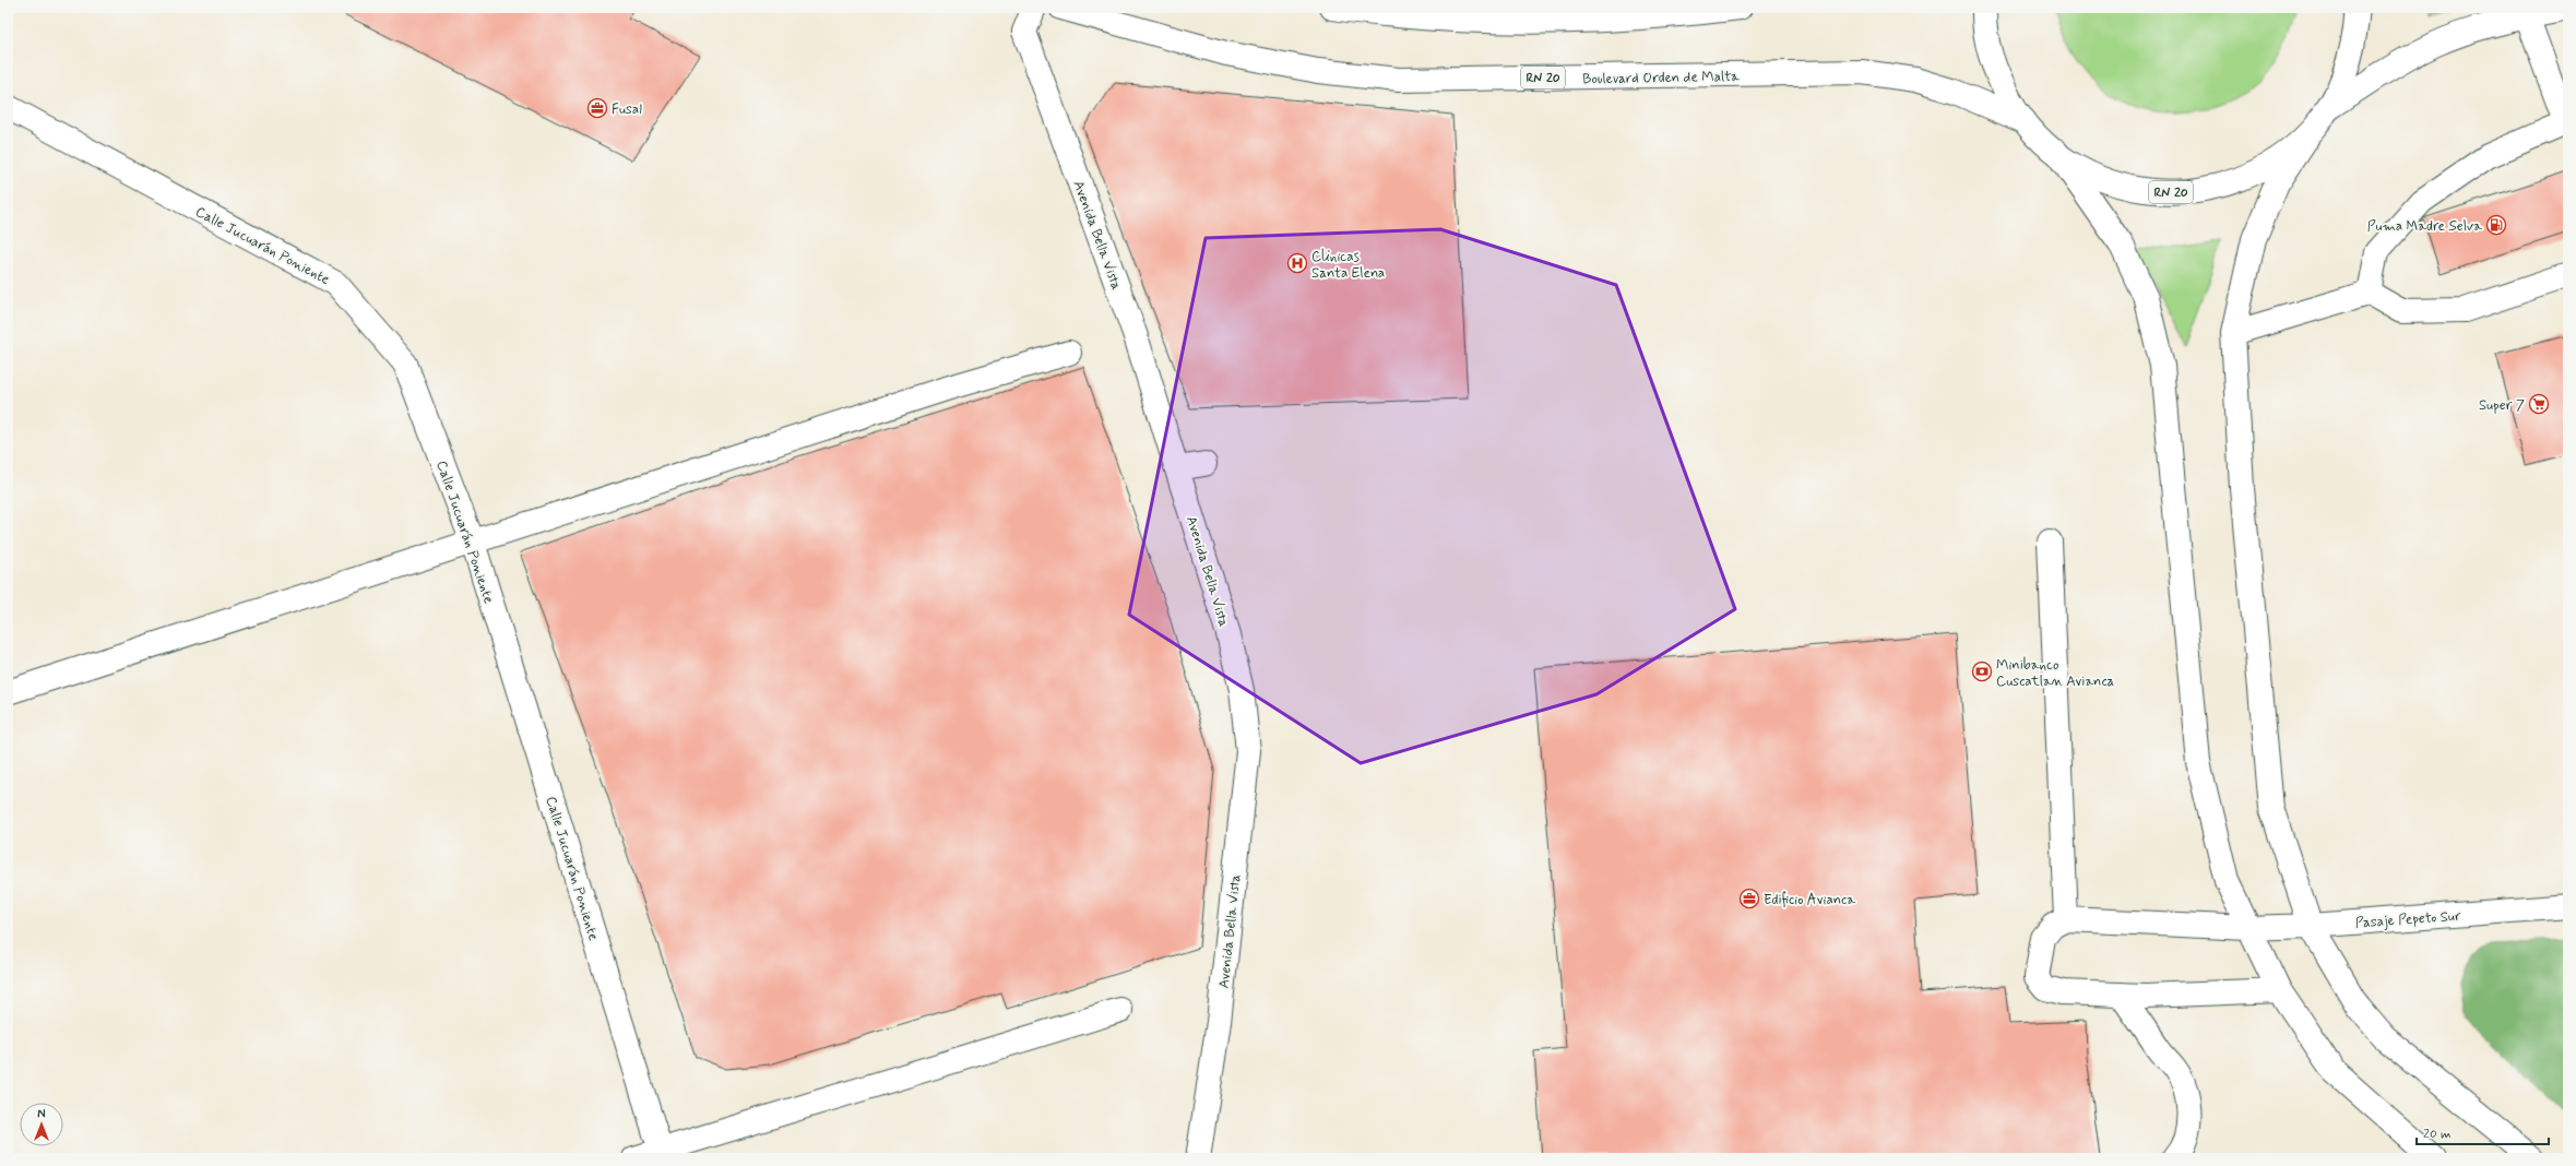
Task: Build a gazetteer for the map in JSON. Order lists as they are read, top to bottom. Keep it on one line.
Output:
{"streets":{"main road":["Boulevard Orden de Malta","RN 20","Avenida Bella Vista","Calle Jucuarán Poniente","Pasaje Pepeto Sur"]},"crossings":[["Boulevard Orden de Malta","RN 20"]],"places":{"office":["Fusal","Edificio Avianca"],"fuel station":["Puma Madre Selva"],"hospital":["Clinicas Santa Elena"],"supermarket":["Super 7"],"bank":["Minibanco Cuscatlan Avianca"]},"scale_bar":"20 m","north":"top"}
